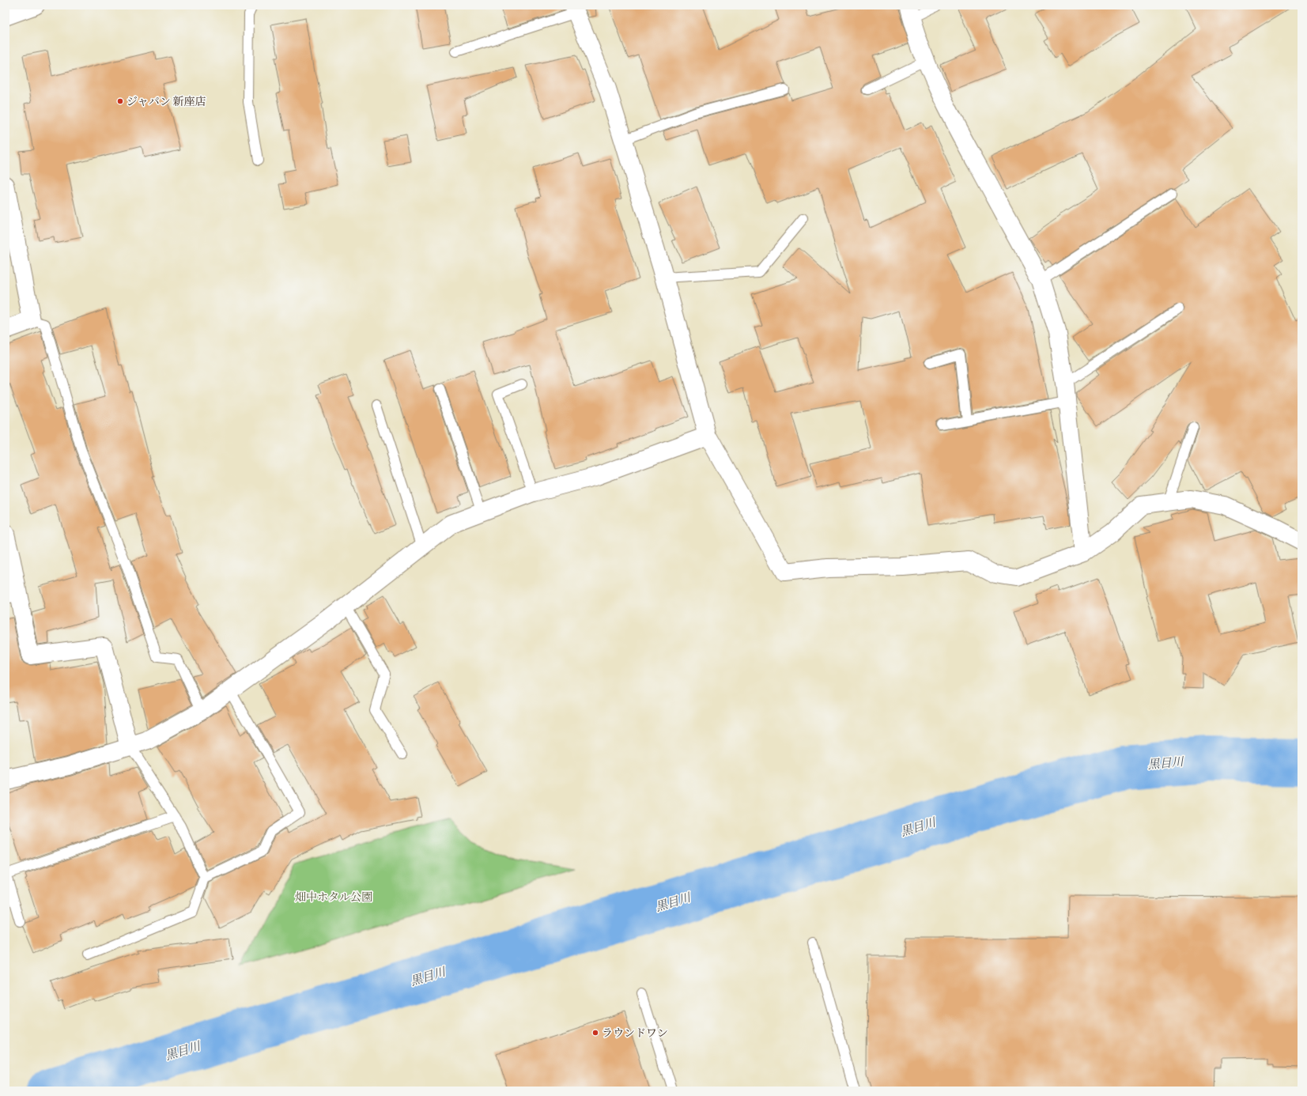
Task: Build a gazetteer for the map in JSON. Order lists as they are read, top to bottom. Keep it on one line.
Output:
{"water":["黒目川"],"parks":["畑中ホタル公園"],"places":["ジャパン 新座店","ラウンドワン"]}
